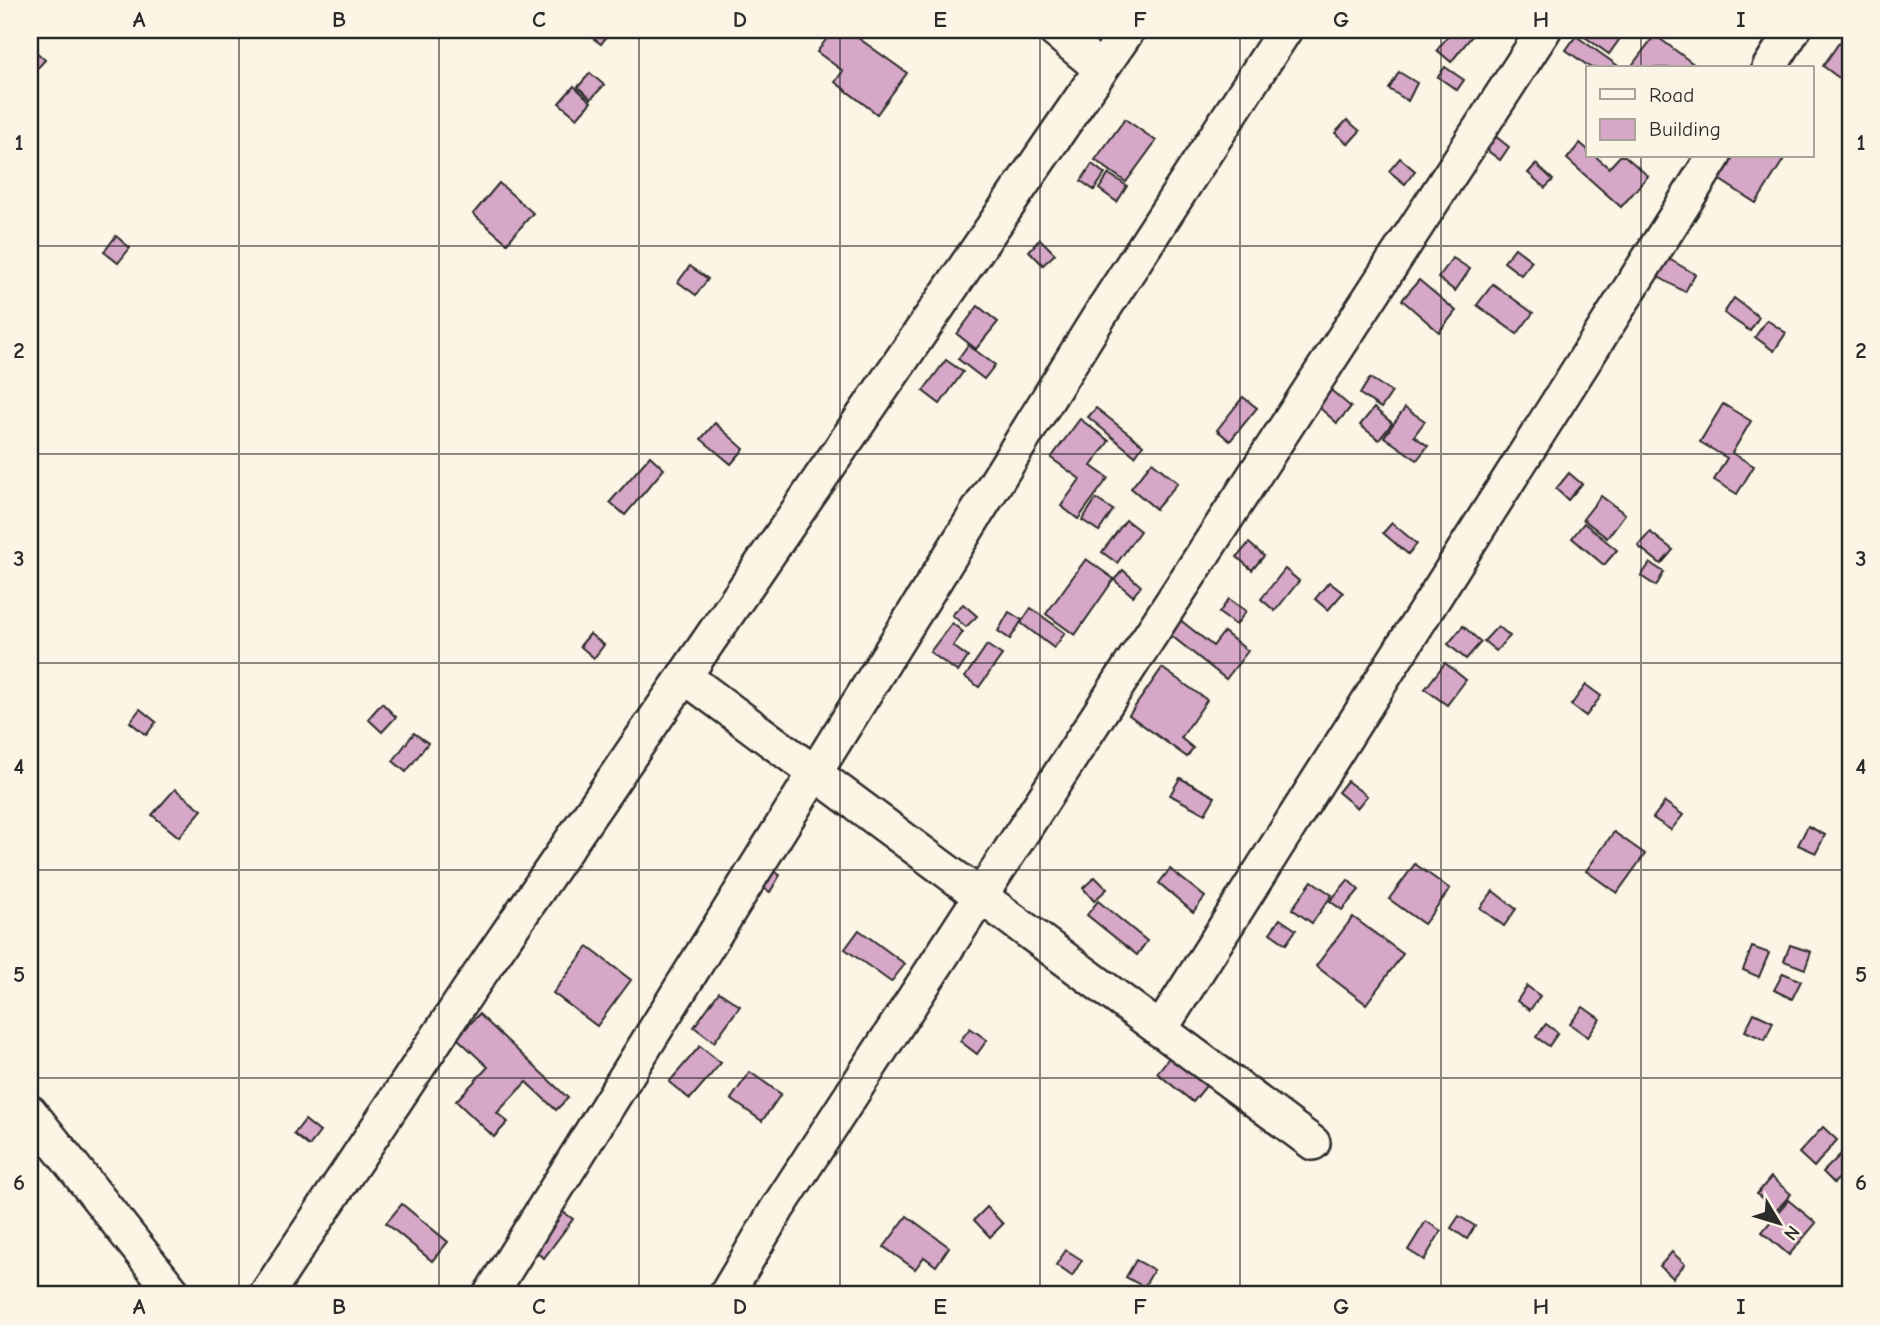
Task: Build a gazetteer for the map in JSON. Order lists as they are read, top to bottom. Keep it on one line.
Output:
{"legend":["Road","Building"],"north":"bottom right","grid":{"columns":["A","B","C","D","E","F","G","H","I"],"rows":["1","2","3","4","5","6"]}}
